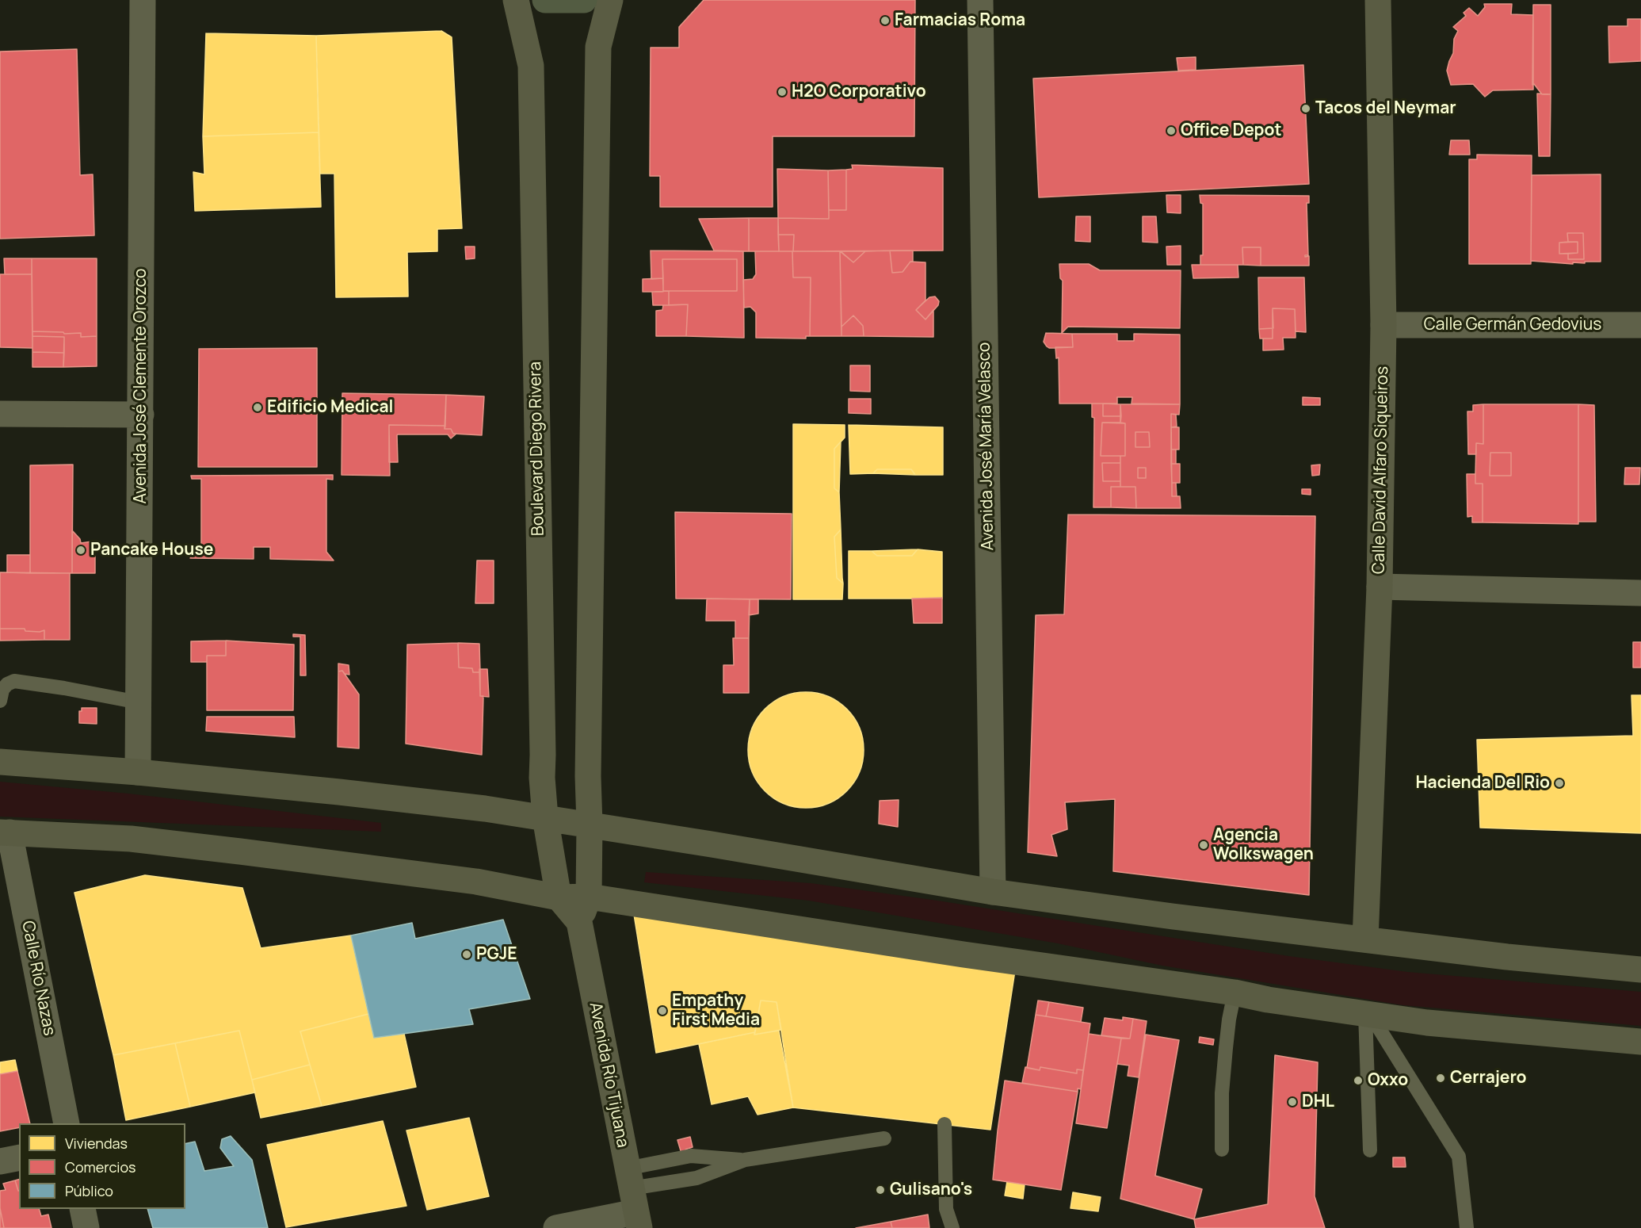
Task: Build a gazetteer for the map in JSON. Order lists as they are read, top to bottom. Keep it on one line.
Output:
{"streets":{"main road":["Boulevard Diego Rivera","Calle David Alfaro Siqueiros","Avenida Río Tijuana"],"street":["Calle Germán Gedovius","Avenida José Clemente Orozco","Avenida José María Velasco","Calle Río Nazas"]},"crossings":[["Calle Germán Gedovius","Calle David Alfaro Siqueiros"],["Boulevard Diego Rivera","Avenida Río Tijuana"]],"places":["Farmacias Roma","H2O Corporativo","Tacos del Neymar","Office Depot","Edificio Medical","Pancake House","Hacienda Del Rio","Agencia Wolkswagen","PGJE","Empathy First Media","Cerrajero","Oxxo","DHL","Gulisano's"],"legend":["Viviendas","Comercios","Público"]}
